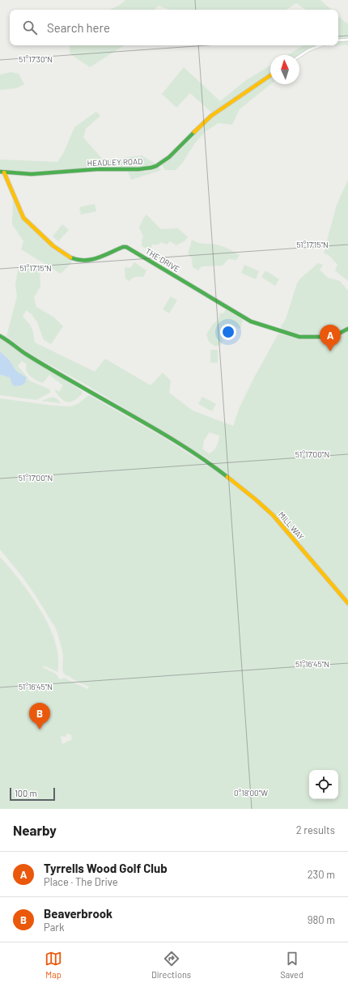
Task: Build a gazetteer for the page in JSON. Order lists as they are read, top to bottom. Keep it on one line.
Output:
{"streets":{"street":["HEADLEY ROAD","THE DRIVE","MILL WAY"]},"crossings":[["HEADLEY ROAD","THE DRIVE"]],"scale_bar":"100 m","north":"top","page":{"search":"Search here","pins":["A","B"],"scale":"100 m","heading":["Nearby","2 results"],"list":[{"mark":"A","name":"Tyrrells Wood Golf Club","note":"Place · The Drive","value":"230 m"},{"mark":"B","name":"Beaverbrook","note":"Park","value":"980 m"}],"nav":["Map","Directions","Saved"]},"coordinates":["51°17'30\"N","51°17'15\"N","51°17'00\"N","51°16'45\"N","0°18'00\"W"]}
